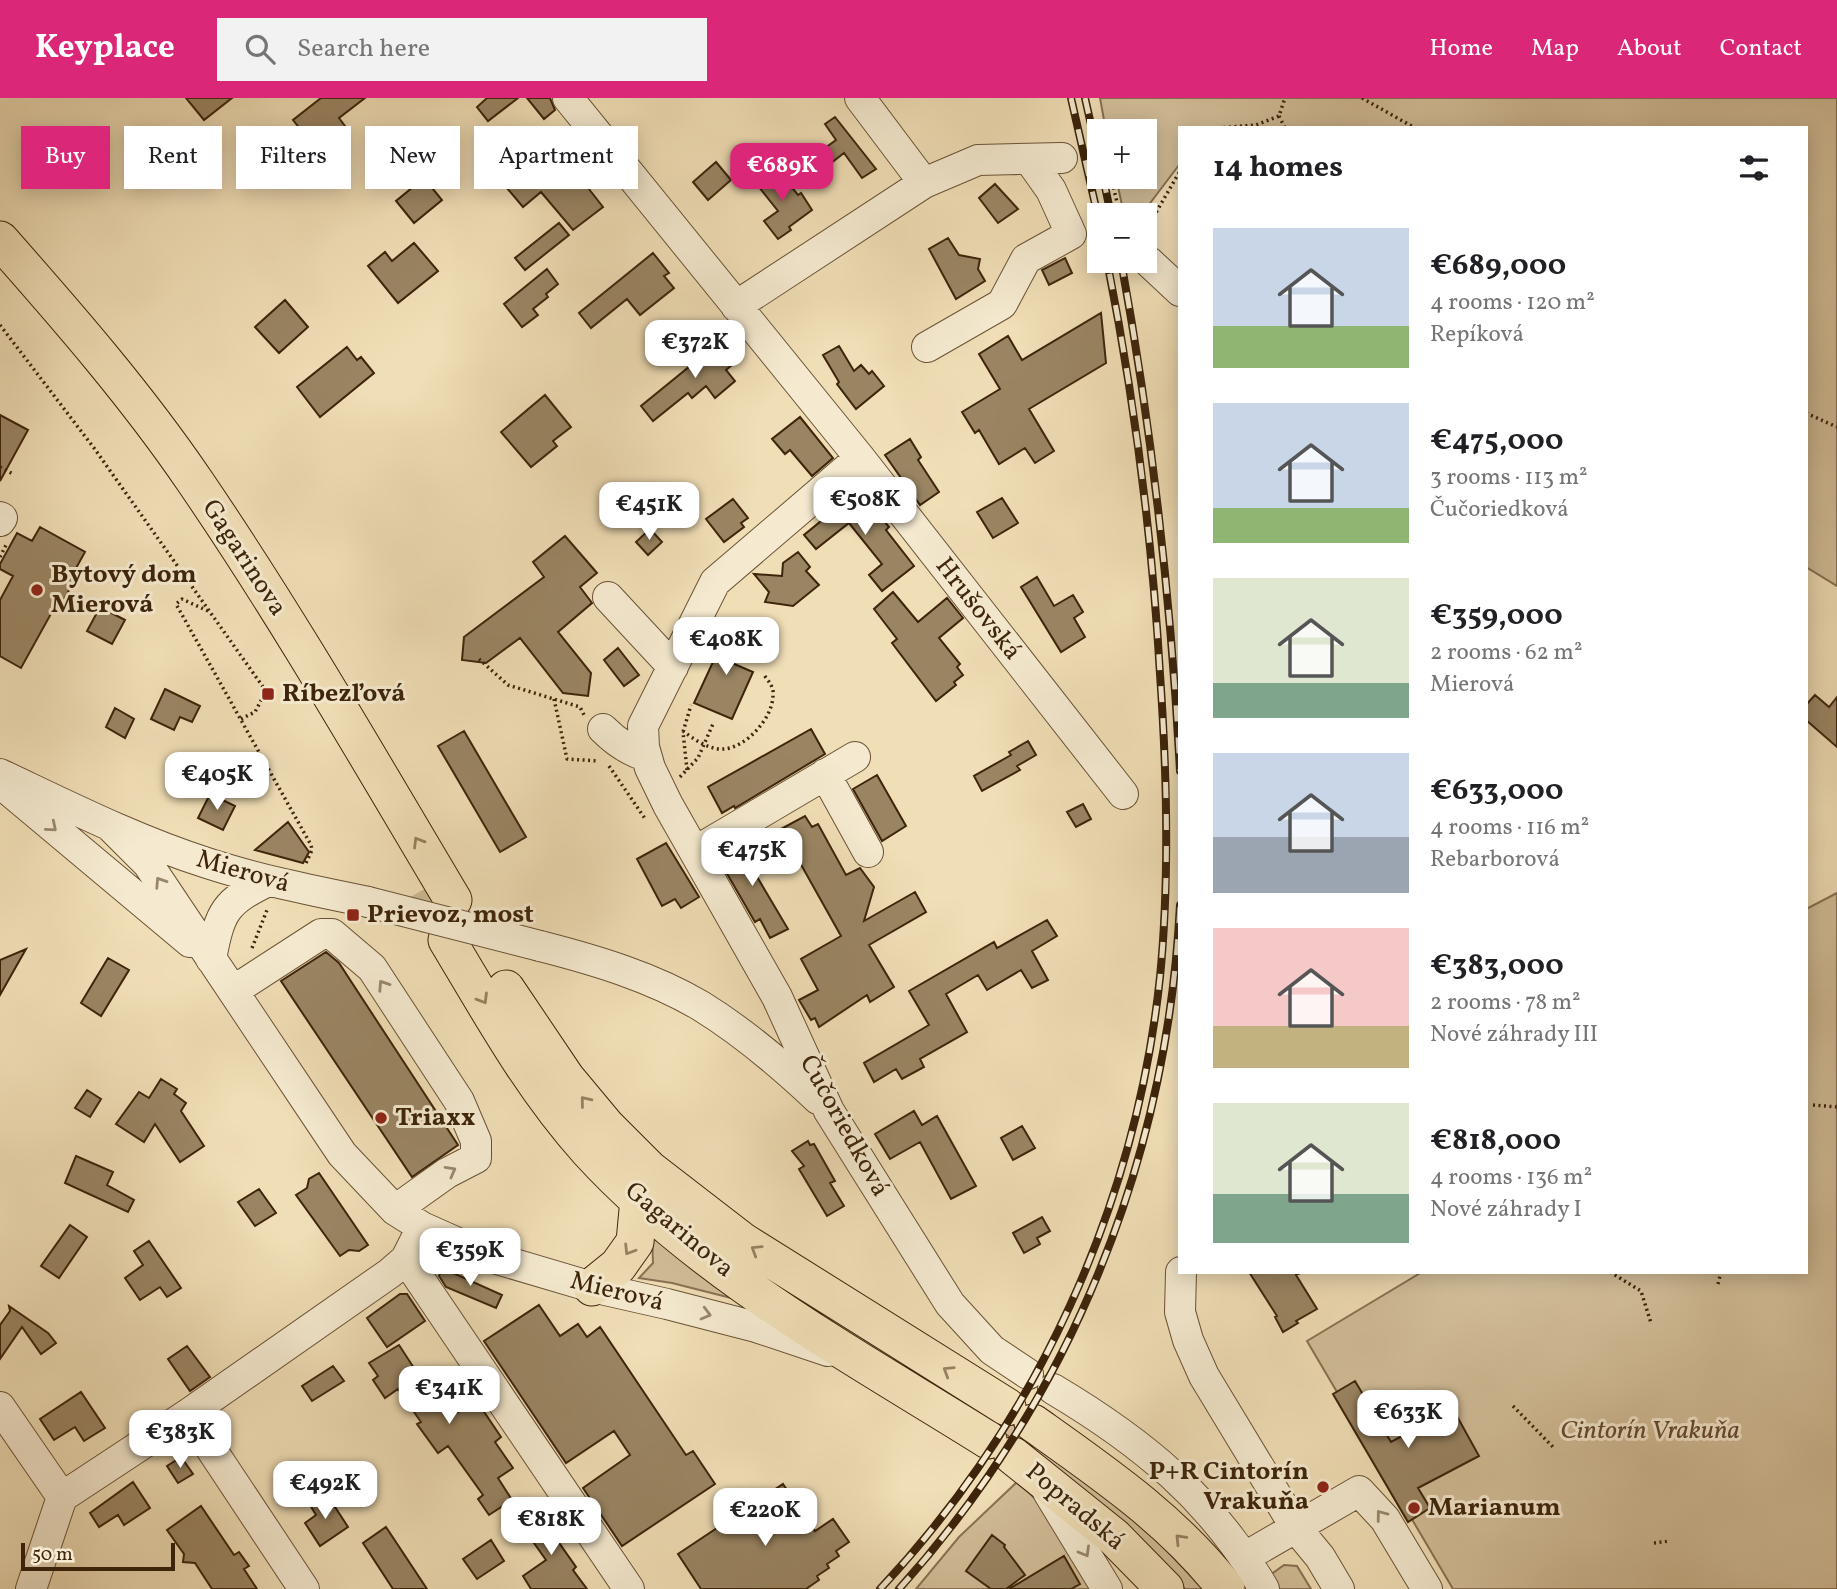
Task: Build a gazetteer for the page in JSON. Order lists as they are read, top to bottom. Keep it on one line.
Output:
{"streets":{"main road":["Gagarinova","Popradská"],"street":["Hrušovská","Mierová","Čučoriedková"]},"crossings":[["Gagarinova","Mierová"],["Gagarinova","Popradská"],["Hrušovská","Čučoriedková"],["Mierová","Čučoriedková"]],"parks":["Cintorín Vrakuňa"],"places":{"other":["Bytový dom Mierová","Triaxx","P+R Cintorín Vrakuňa","Marianum"],"transit":["Ríbezľová","Prievoz, most"]},"scale_bar":"50 m","page":{"header":"Keyplace","search":"Search here","nav":["Home","Map","About","Contact"],"map_buttons":["+","−"],"chip":["Buy","Rent","Filters","New","Apartment"],"heading":"14 homes","price":["€689K","€372K","€508K","€451K","€408K","€405K","€475K","€359K","€341K","€633K","€383K","€492K","€220K","€818K"],"list":[{"name":"€689,000","note":"4 rooms · 120 m² · Repíková"},{"name":"€475,000","note":"3 rooms · 113 m² · Čučoriedková"},{"name":"€359,000","note":"2 rooms · 62 m² · Mierová"},{"name":"€633,000","note":"4 rooms · 116 m² · Rebarborová"},{"name":"€383,000","note":"2 rooms · 78 m² · Nové záhrady III"},{"name":"€818,000","note":"4 rooms · 136 m² · Nové záhrady I"}],"scale":"50 m"}}
